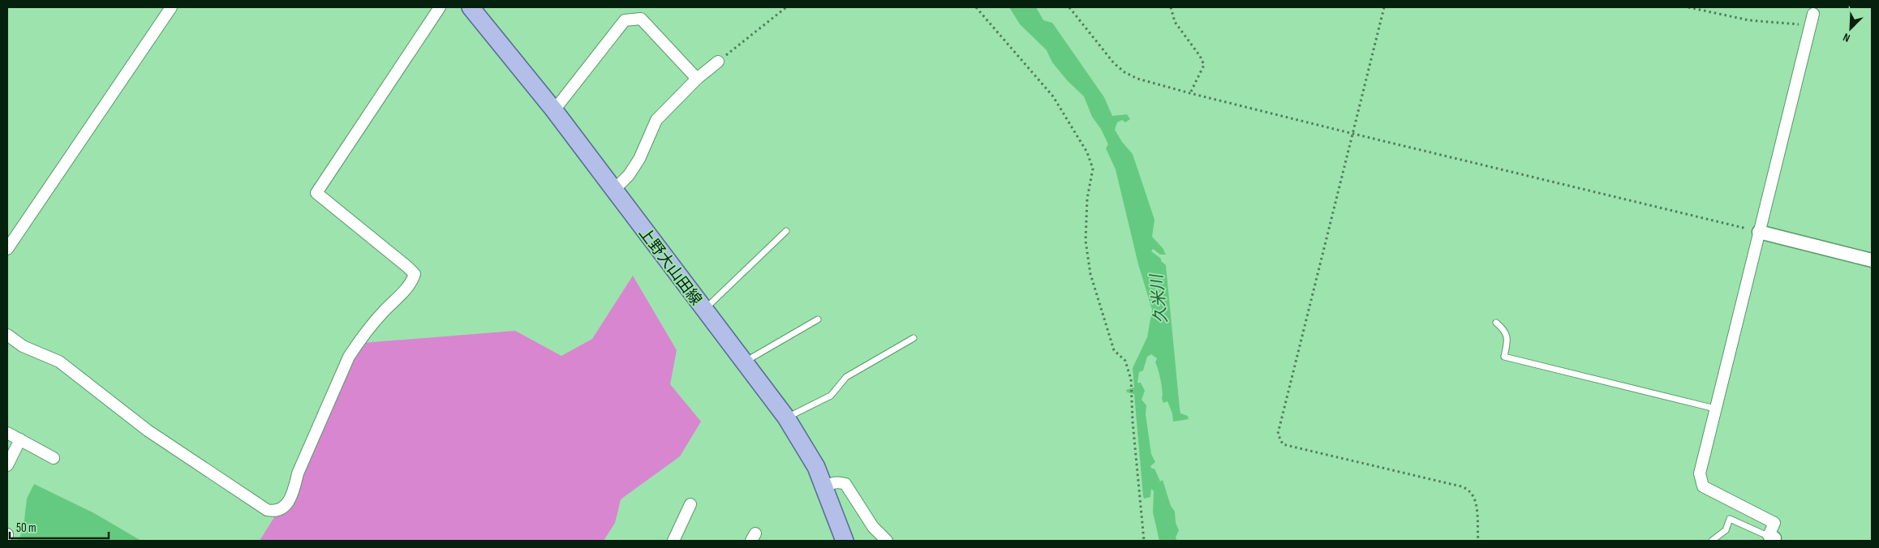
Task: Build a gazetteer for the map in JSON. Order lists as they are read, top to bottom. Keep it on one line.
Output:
{"streets":{"main road":["上野大山田線"]},"water":["久米川"],"scale_bar":"50 m","north":"bottom left"}
